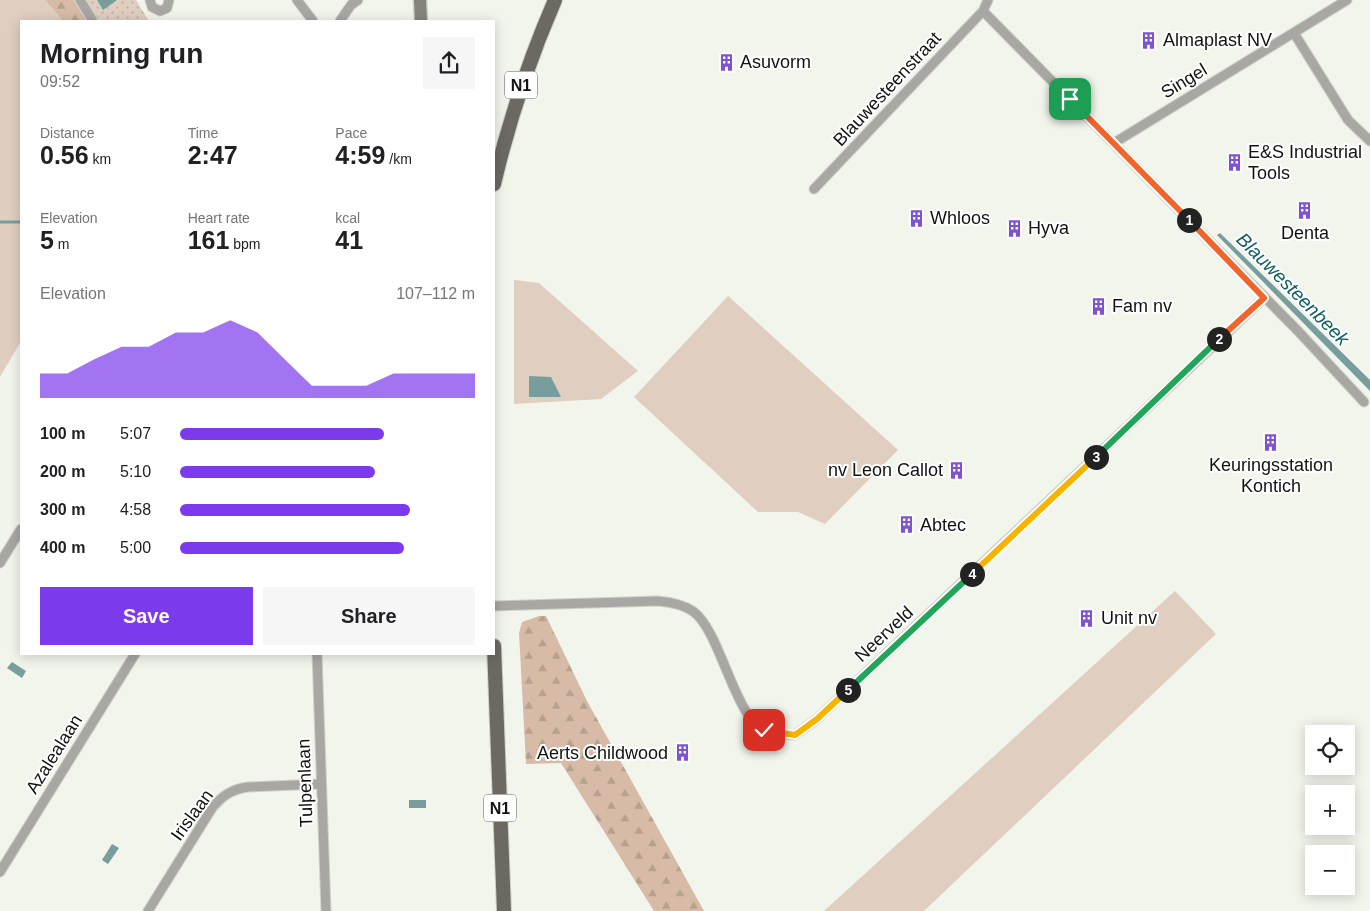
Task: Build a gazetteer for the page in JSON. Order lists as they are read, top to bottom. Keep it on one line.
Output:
{"streets":{"main road":["N1"],"street":["Singel","Blauwesteenstraat","Neerveld","Azalealaan","Tulpenlaan","Irislaan"]},"crossings":[["Tulpenlaan","Irislaan"]],"water":["Blauwesteenbeek"],"places":{"building":["Almaplast NV","Asuvorm","E&S Industrial Tools","Denta","Whloos","Hyva","Fam nv","Keuringsstation Kontich","nv Leon Callot","Abtec","Unit nv","Aerts Childwood"]},"page":{"heading":["Morning run","09:52"],"stats":[["Distance","0.56 km"],["Time","2:47"],["Pace","4:59 /km"],["Elevation","5 m"],["Heart rate","161 bpm"],["kcal","41"]],"pins":["1","2","3","4","5"],"chart":["Elevation","107–112 m"],"list":[{"name":"100 m","note":"5:07"},{"name":"200 m","note":"5:10"},{"name":"300 m","note":"4:58"},{"name":"400 m","note":"5:00"}],"buttons":["Save","Share"],"map_buttons":["+","−"]}}
